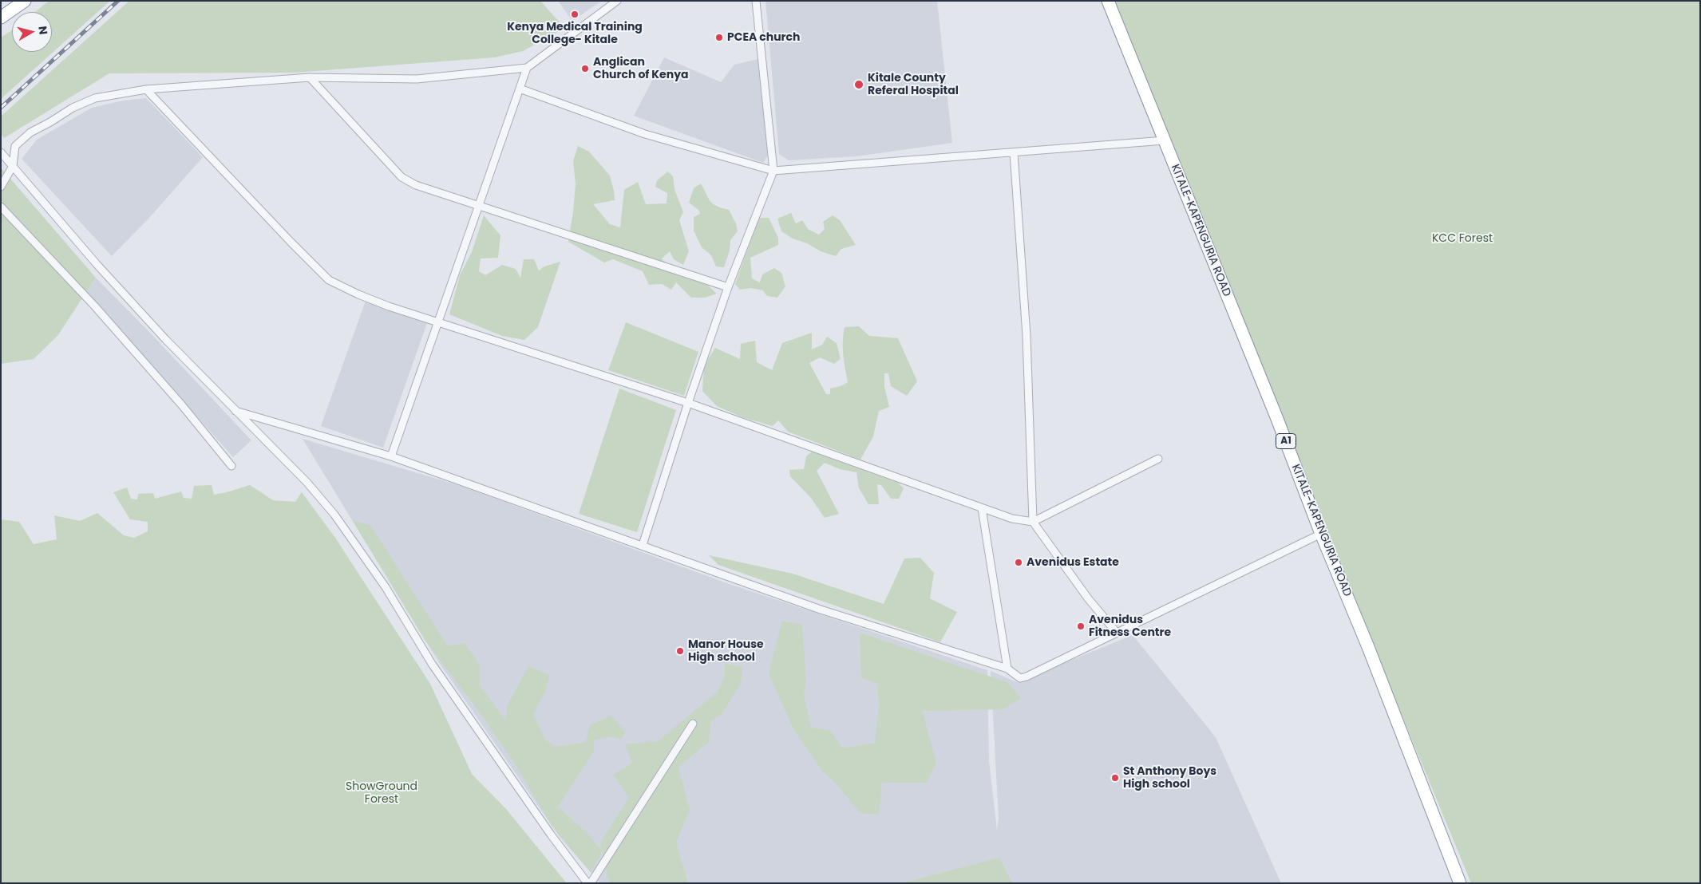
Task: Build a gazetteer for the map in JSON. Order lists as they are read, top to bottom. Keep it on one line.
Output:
{"streets":{"highway":["KITALE-KAPENGURIA ROAD","A1"]},"parks":["KCC Forest","ShowGround Forest"],"places":["Kenya Medical Training College- Kitale","PCEA church","Anglican Church of Kenya","Kitale County Referal Hospital","Avenidus Estate","Avenidus Fitness Centre","Manor House High school","St Anthony Boys High school"],"north":"right"}
